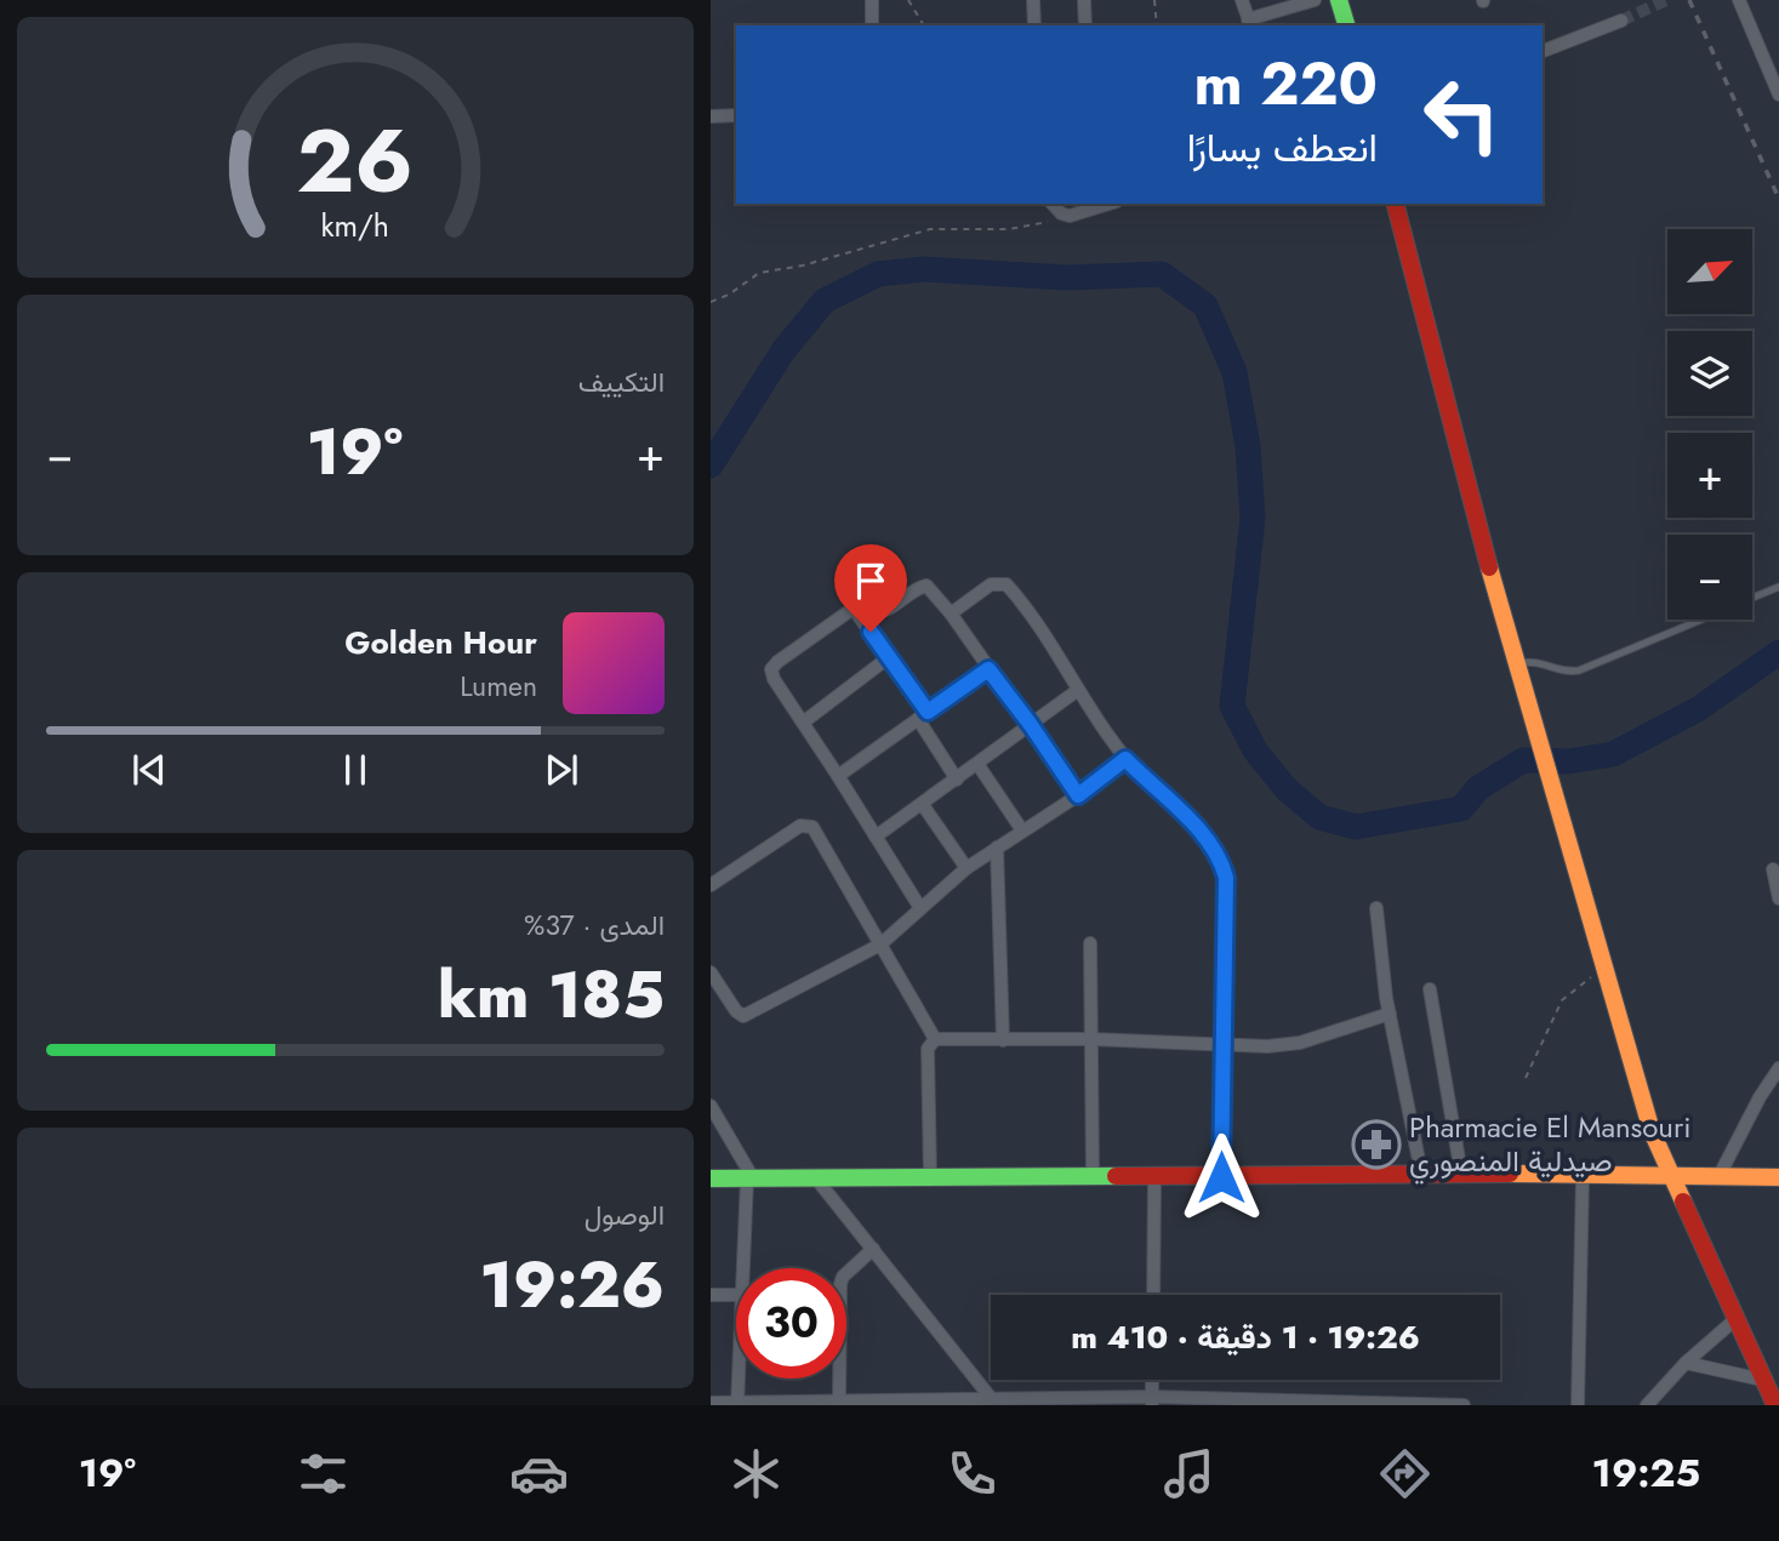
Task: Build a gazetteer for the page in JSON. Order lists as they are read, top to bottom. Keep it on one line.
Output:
{"places":{"pharmacy":["Pharmacie El Mansouri صيدلية المنصوري"]},"north":"top right","page":{"turn":["220 m","انعطف يسارًا"],"map_buttons":["+","−"],"tile":["التكييف",["المدى · 37%","185 km"],["الوصول","19:26"]],"heat":["−","19°","+"],"song":["Golden Hour","Lumen"],"limit":"30","trip":"19:26 · 1 دقيقة · 410 m","tabs":["19:25","19°"],"gauge":["26","km/h"]}}
